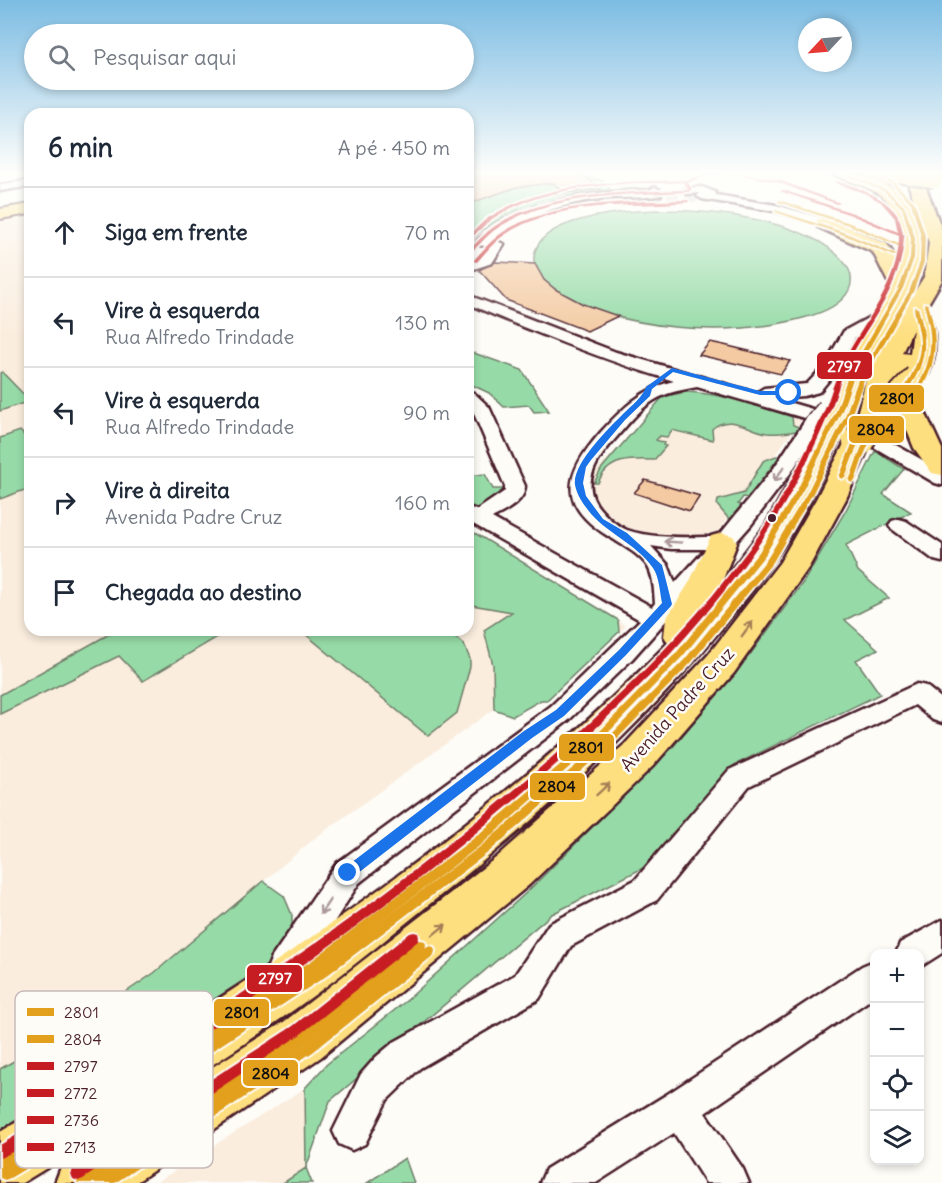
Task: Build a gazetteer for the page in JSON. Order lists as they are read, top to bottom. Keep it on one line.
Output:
{"streets":{"highway":["Avenida Padre Cruz"]},"lines":["transit line 2801","transit line 2804","transit line 2797","transit line 2772","transit line 2736","transit line 2713"],"legend":["2801","2804","2797","2772","2736","2713"],"north":"bottom left","page":{"search":"Pesquisar aqui","heading":["6 min","A pé · 450 m"],"list":[["Siga em frente","70 m"],["Vire à esquerda","Rua Alfredo Trindade","130 m"],["Vire à esquerda","Rua Alfredo Trindade","90 m"],["Vire à direita","Avenida Padre Cruz","160 m"],"Chegada ao destino"],"map_buttons":["+","−"]}}
